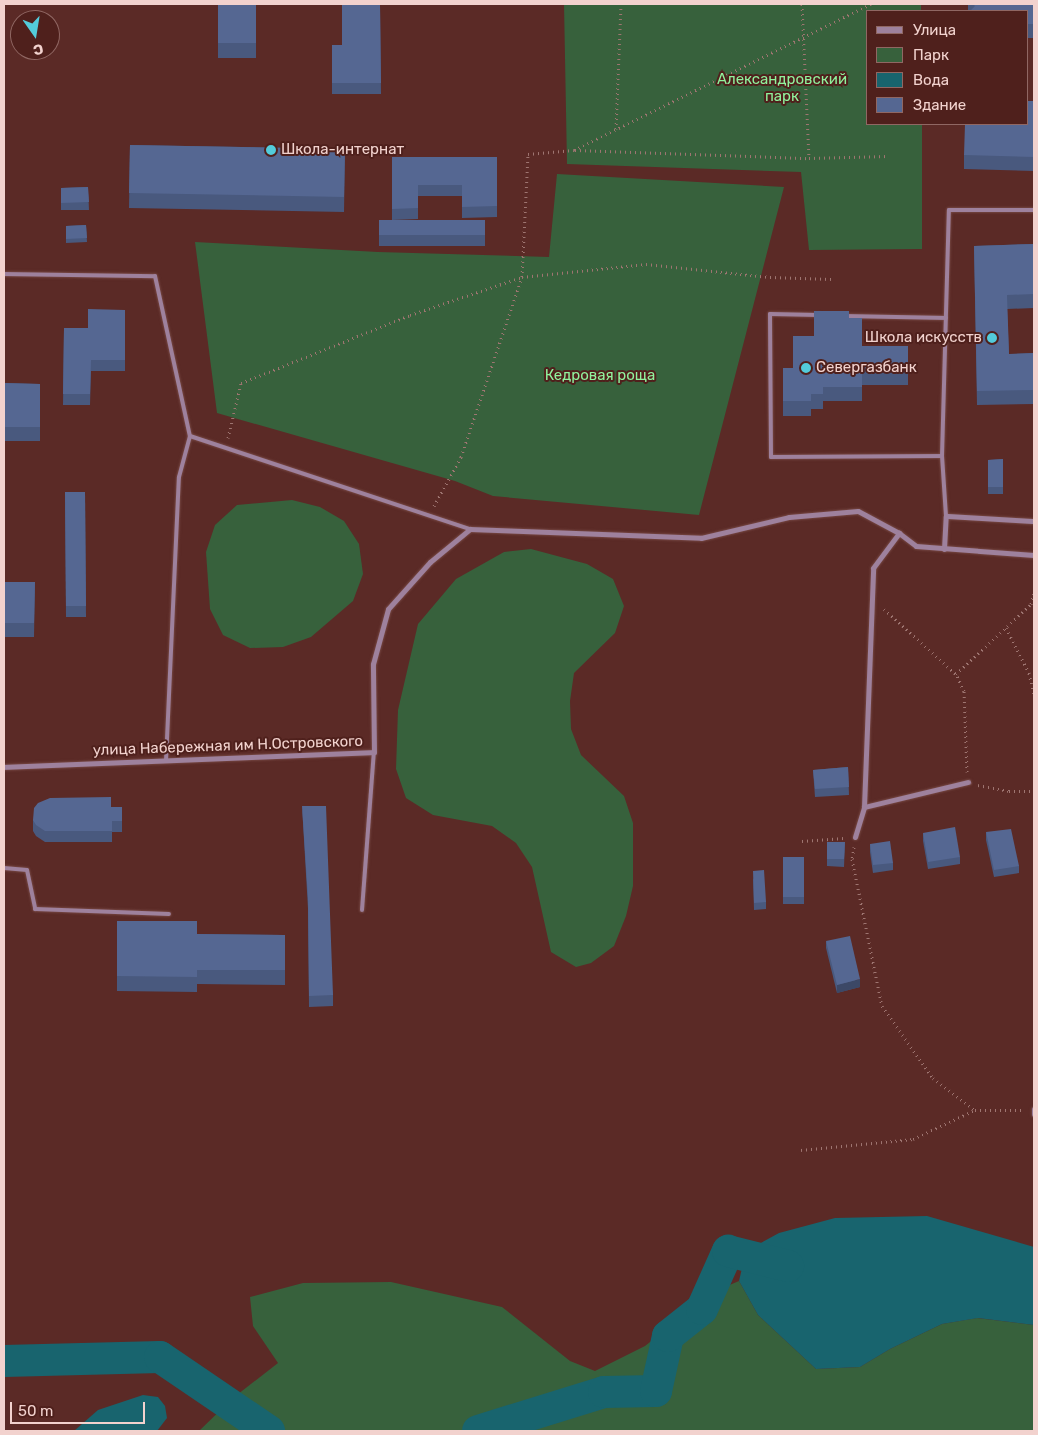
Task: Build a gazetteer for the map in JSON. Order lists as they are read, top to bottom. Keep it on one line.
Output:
{"streets":{"street":["улица Набережная им Н.Островского"]},"parks":["Александровский парк","Кедровая роща"],"places":["Школа-интернат","Школа искусcтв","Севергазбанк"],"legend":["Улица","Парк","Вода","Здание"],"scale_bar":"50 m","north":"bottom"}
